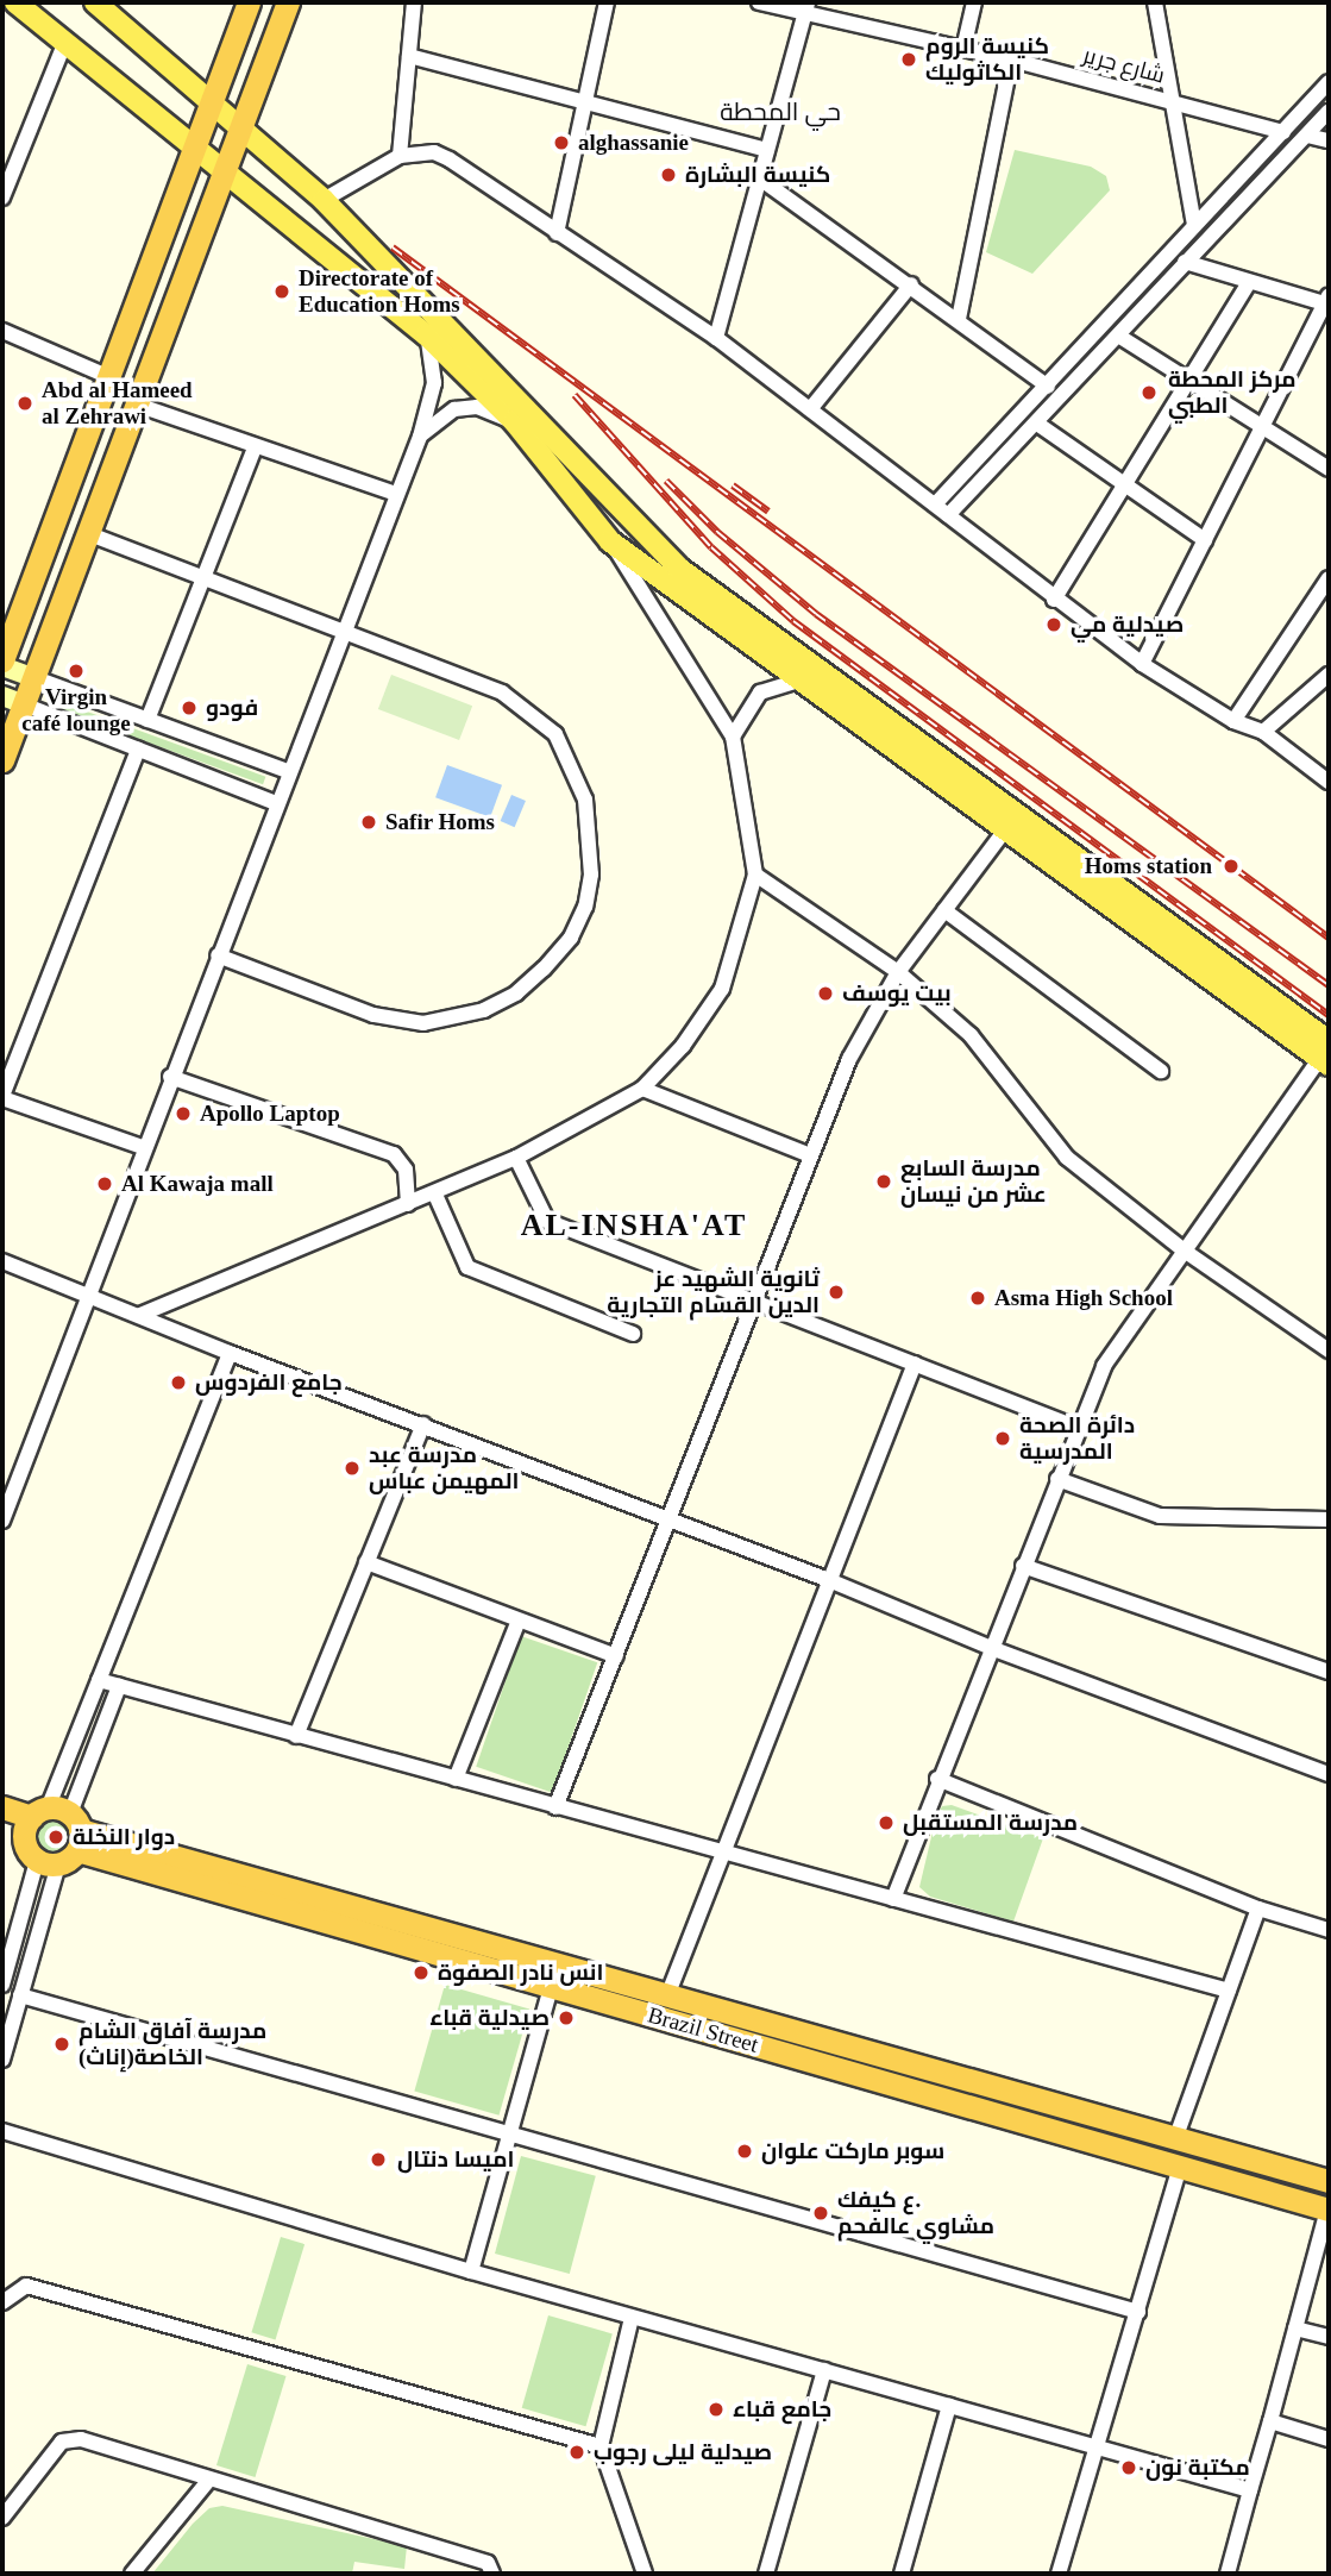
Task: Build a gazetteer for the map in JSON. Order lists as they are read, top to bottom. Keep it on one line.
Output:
{"streets":{"highway":["Brazil Street"],"street":["شارع جرير"]},"districts":["حي المحطة","AL-INSHA'AT"],"places":["كنيسة الروم الكاثوليك","alghassanie","كنيسة البشارة","Directorate of Education Homs","مركز المحطة الطبي","Abd al Hameed al Zehrawi","صيدلية مي","Virgin café lounge","فودو","Safir Homs","Homs station","بيت يوسف","Apollo Laptop","مدرسة السابع عشر من نيسان","Al Kawaja mall","ثانوية الشهيد عز الدين القسام التجارية","Asma High School","جامع الفردوس","دائرة الصحة المدرسية","مدرسة عبد المهيمن عباس","مدرسة المستقبل","دوار النخلة","انس نادر الصفوة","صيدلية قباء","مدرسة آفاق الشام الخاصة(إناث)","سوبر ماركت علوان","اميسا دنتال","ع كيفك. مشاوي عالفحم","جامع قباء","صيدلية ليلى رجوب","مكتبة نون"]}
